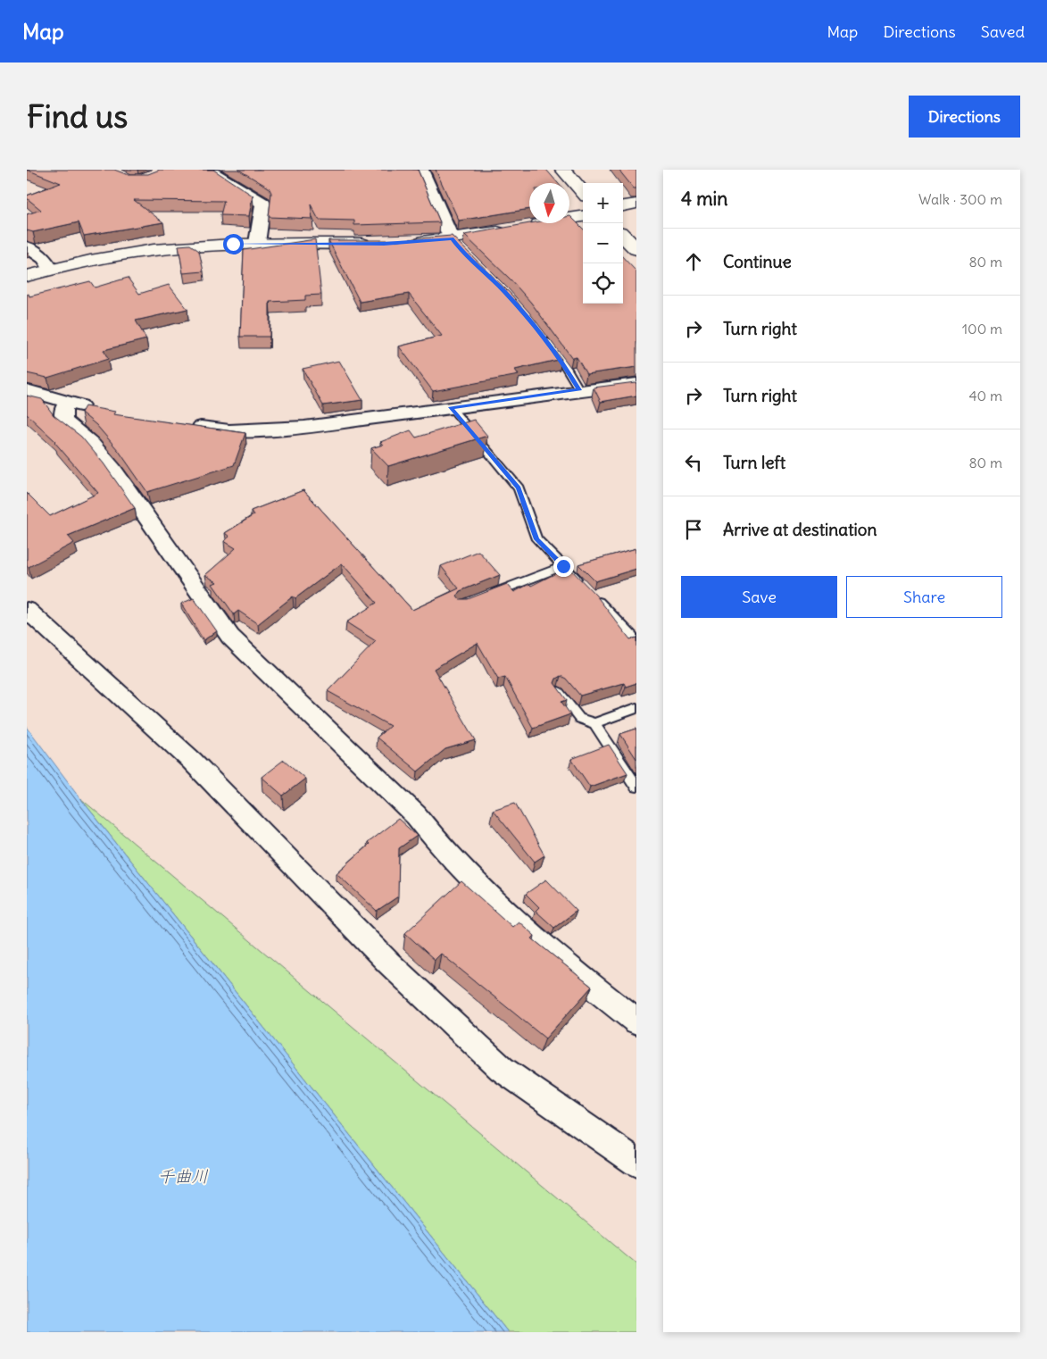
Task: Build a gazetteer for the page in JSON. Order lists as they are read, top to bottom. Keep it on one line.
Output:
{"water":["千曲川"],"north":"bottom","page":{"header":"Map","nav":["Map","Directions","Saved"],"buttons":["Directions",["Save","Share"]],"title":"Find us","heading":["4 min","Walk · 300 m"],"map_buttons":["+","−"],"list":[["Continue","80 m"],["Turn right","100 m"],["Turn right","40 m"],["Turn left","80 m"],"Arrive at destination"]}}
